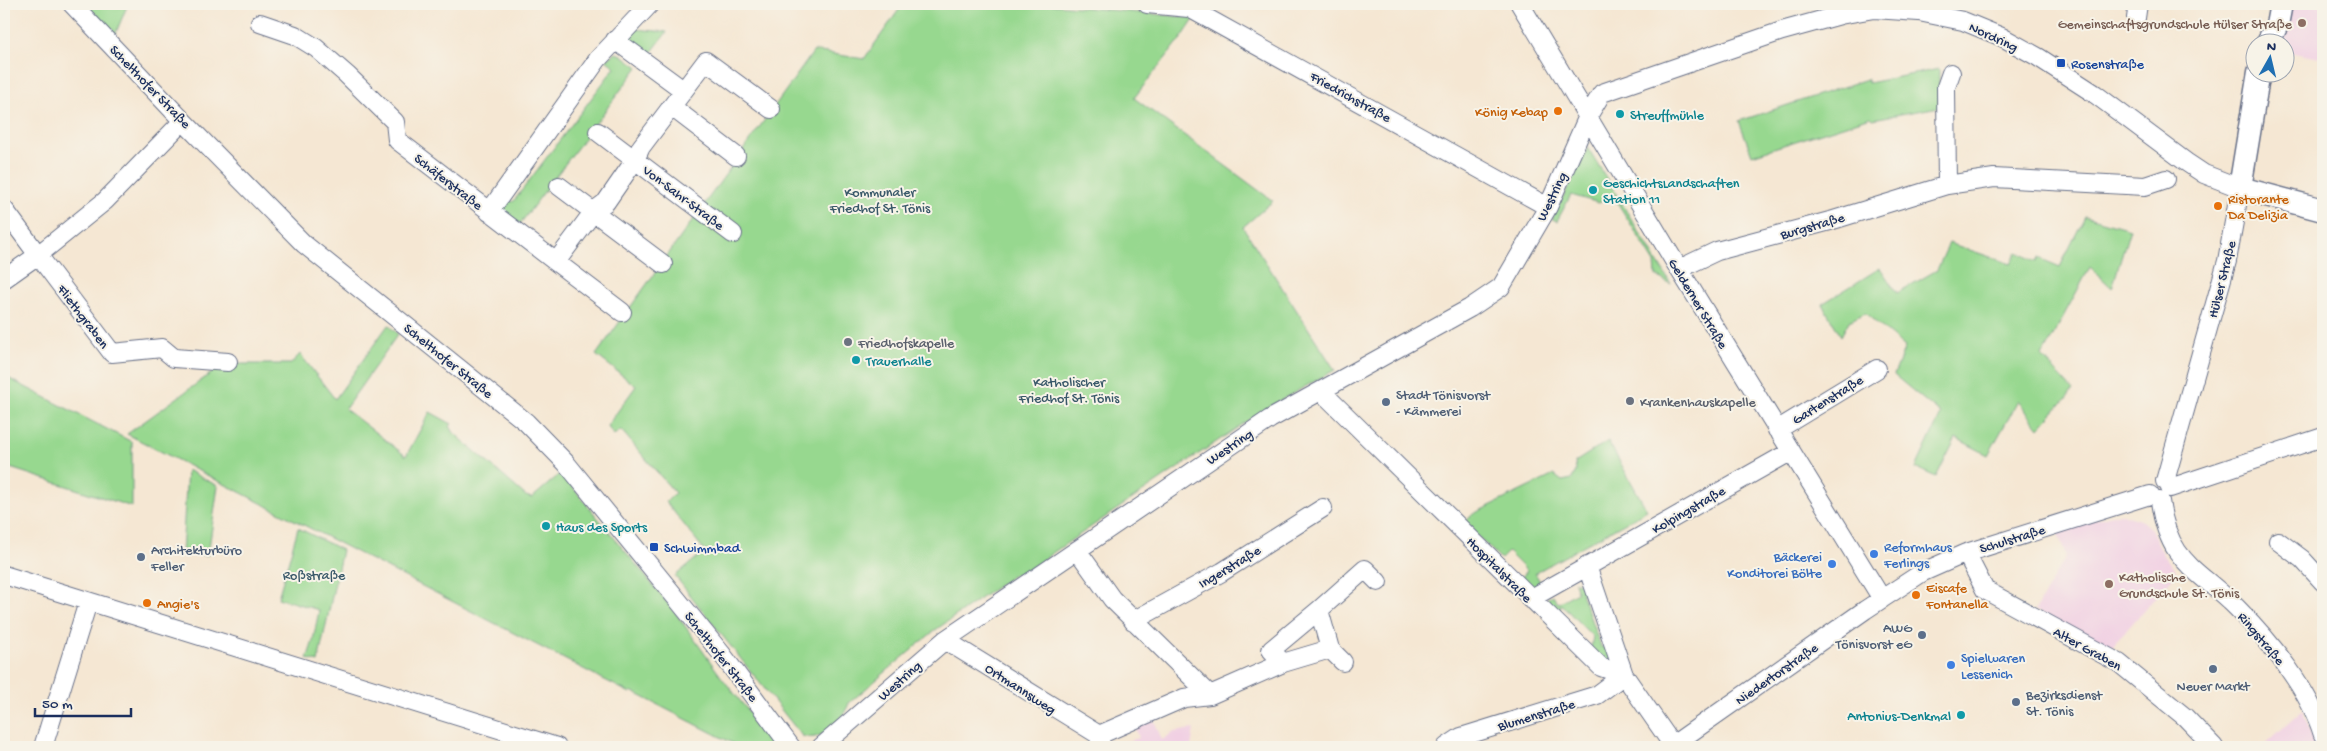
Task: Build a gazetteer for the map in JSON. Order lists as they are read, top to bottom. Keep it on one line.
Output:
{"streets":{"main road":["Nordring","Hülser Straße"],"street":["Schelthofer Straße","Friedrichstraße","Schäferstraße","Westring","Von-Sahr-Straße","Burgstraße","Gelderner Straße","Fliethgraben","Gartenstraße","Kolpingstraße","Schulstraße","Ingerstraße","Hospitalstraße","Ringstraße","Alter Graben","Niedertorstraße","Ortmannsweg","Blumenstraße"]},"crossings":[["Nordring","Westring"],["Nordring","Hülser Straße"],["Nordring","Gelderner Straße"],["Friedrichstraße","Westring"],["Westring","Gelderner Straße"],["Westring","Hospitalstraße"],["Westring","Ortmannsweg"],["Burgstraße","Gelderner Straße"],["Hülser Straße","Schulstraße"],["Hülser Straße","Ringstraße"],["Gelderner Straße","Gartenstraße"],["Gelderner Straße","Kolpingstraße"],["Gelderner Straße","Schulstraße"],["Gelderner Straße","Niedertorstraße"],["Kolpingstraße","Hospitalstraße"],["Schulstraße","Ringstraße"],["Schulstraße","Alter Graben"],["Schulstraße","Niedertorstraße"],["Hospitalstraße","Blumenstraße"]],"parks":["Kommunaler Friedhof St. Tönis","Katholischer Friedhof St. Tönis","Roßstraße"],"places":{"other":["Gemeinschaftsgrundschule Hülser Straße","König Kebap","Streuffmühle","GeschichtsLandschaften Station 11","Ristorante Da Delizia","Friedhofskapelle","Trauerhalle","Krankenhauskapelle","Stadt Tönisvorst - Kämmerei","Haus des Sports","Reformhaus Ferlings","Architekturbüro Feller","Bäckerei Konditorei Bölte","Katholische Grundschule St. Tönis","Eiscafe Fontanella","Angie's","AWG Tönisvorst eG","Spielwaren Lessenich","Neuer Markt","Bezirksdienst St. Tönis","Antonius-Denkmal"],"transit":["Rosenstraße","Schwimmbad"]},"scale_bar":"50 m","north":"top"}
